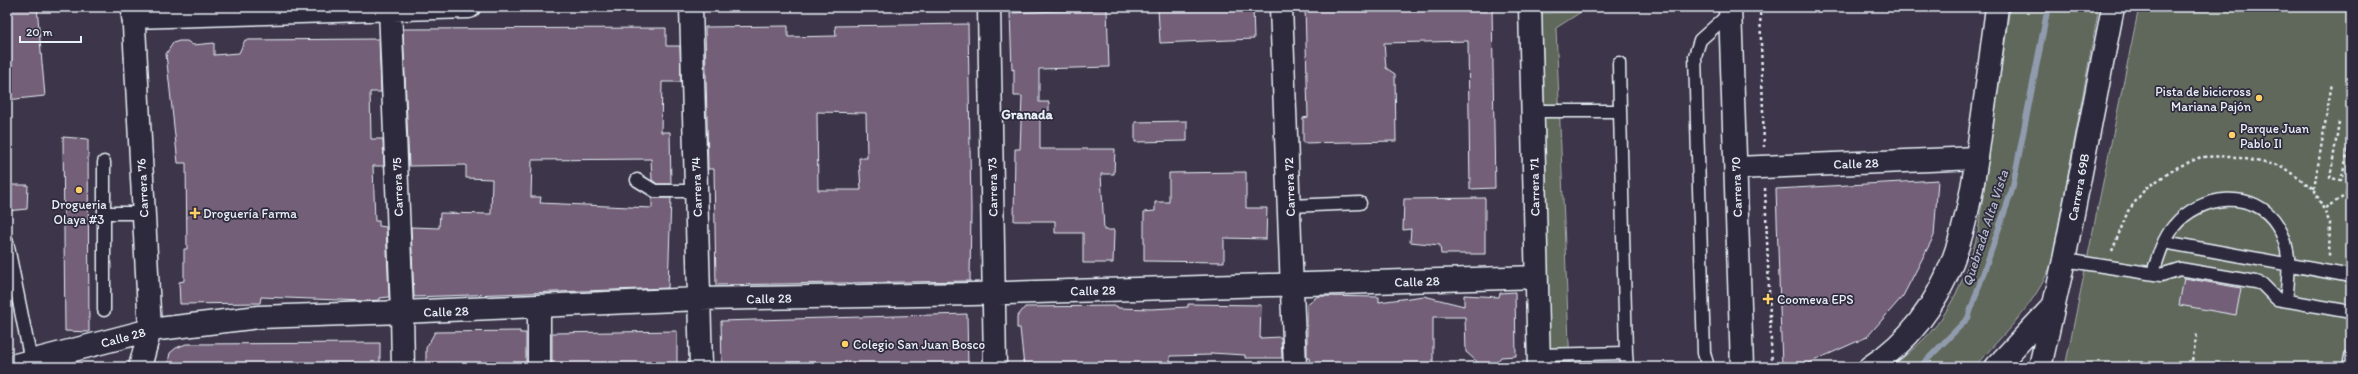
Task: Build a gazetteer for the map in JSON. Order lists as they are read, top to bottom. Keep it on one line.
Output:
{"streets":{"street":["Calle 28","Carrera 75","Carrera 74","Carrera 73","Carrera 72","Carrera 71","Carrera 70","Carrera 69B","Carrera 76"]},"crossings":[["Calle 28","Carrera 75"],["Calle 28","Carrera 74"],["Calle 28","Carrera 73"],["Calle 28","Carrera 72"],["Calle 28","Carrera 71"],["Calle 28","Carrera 70"],["Calle 28","Carrera 76"]],"districts":["Granada"],"water":["Quebrada Alta Vista"],"places":{"other":["Pista de bicicross Mariana Pajón","Parque Juan Pablo II","Drogueria Olaya #3","Colegio San Juan Bosco"],"health":["Droguería Farma","Coomeva EPS"]},"scale_bar":"20 m"}
